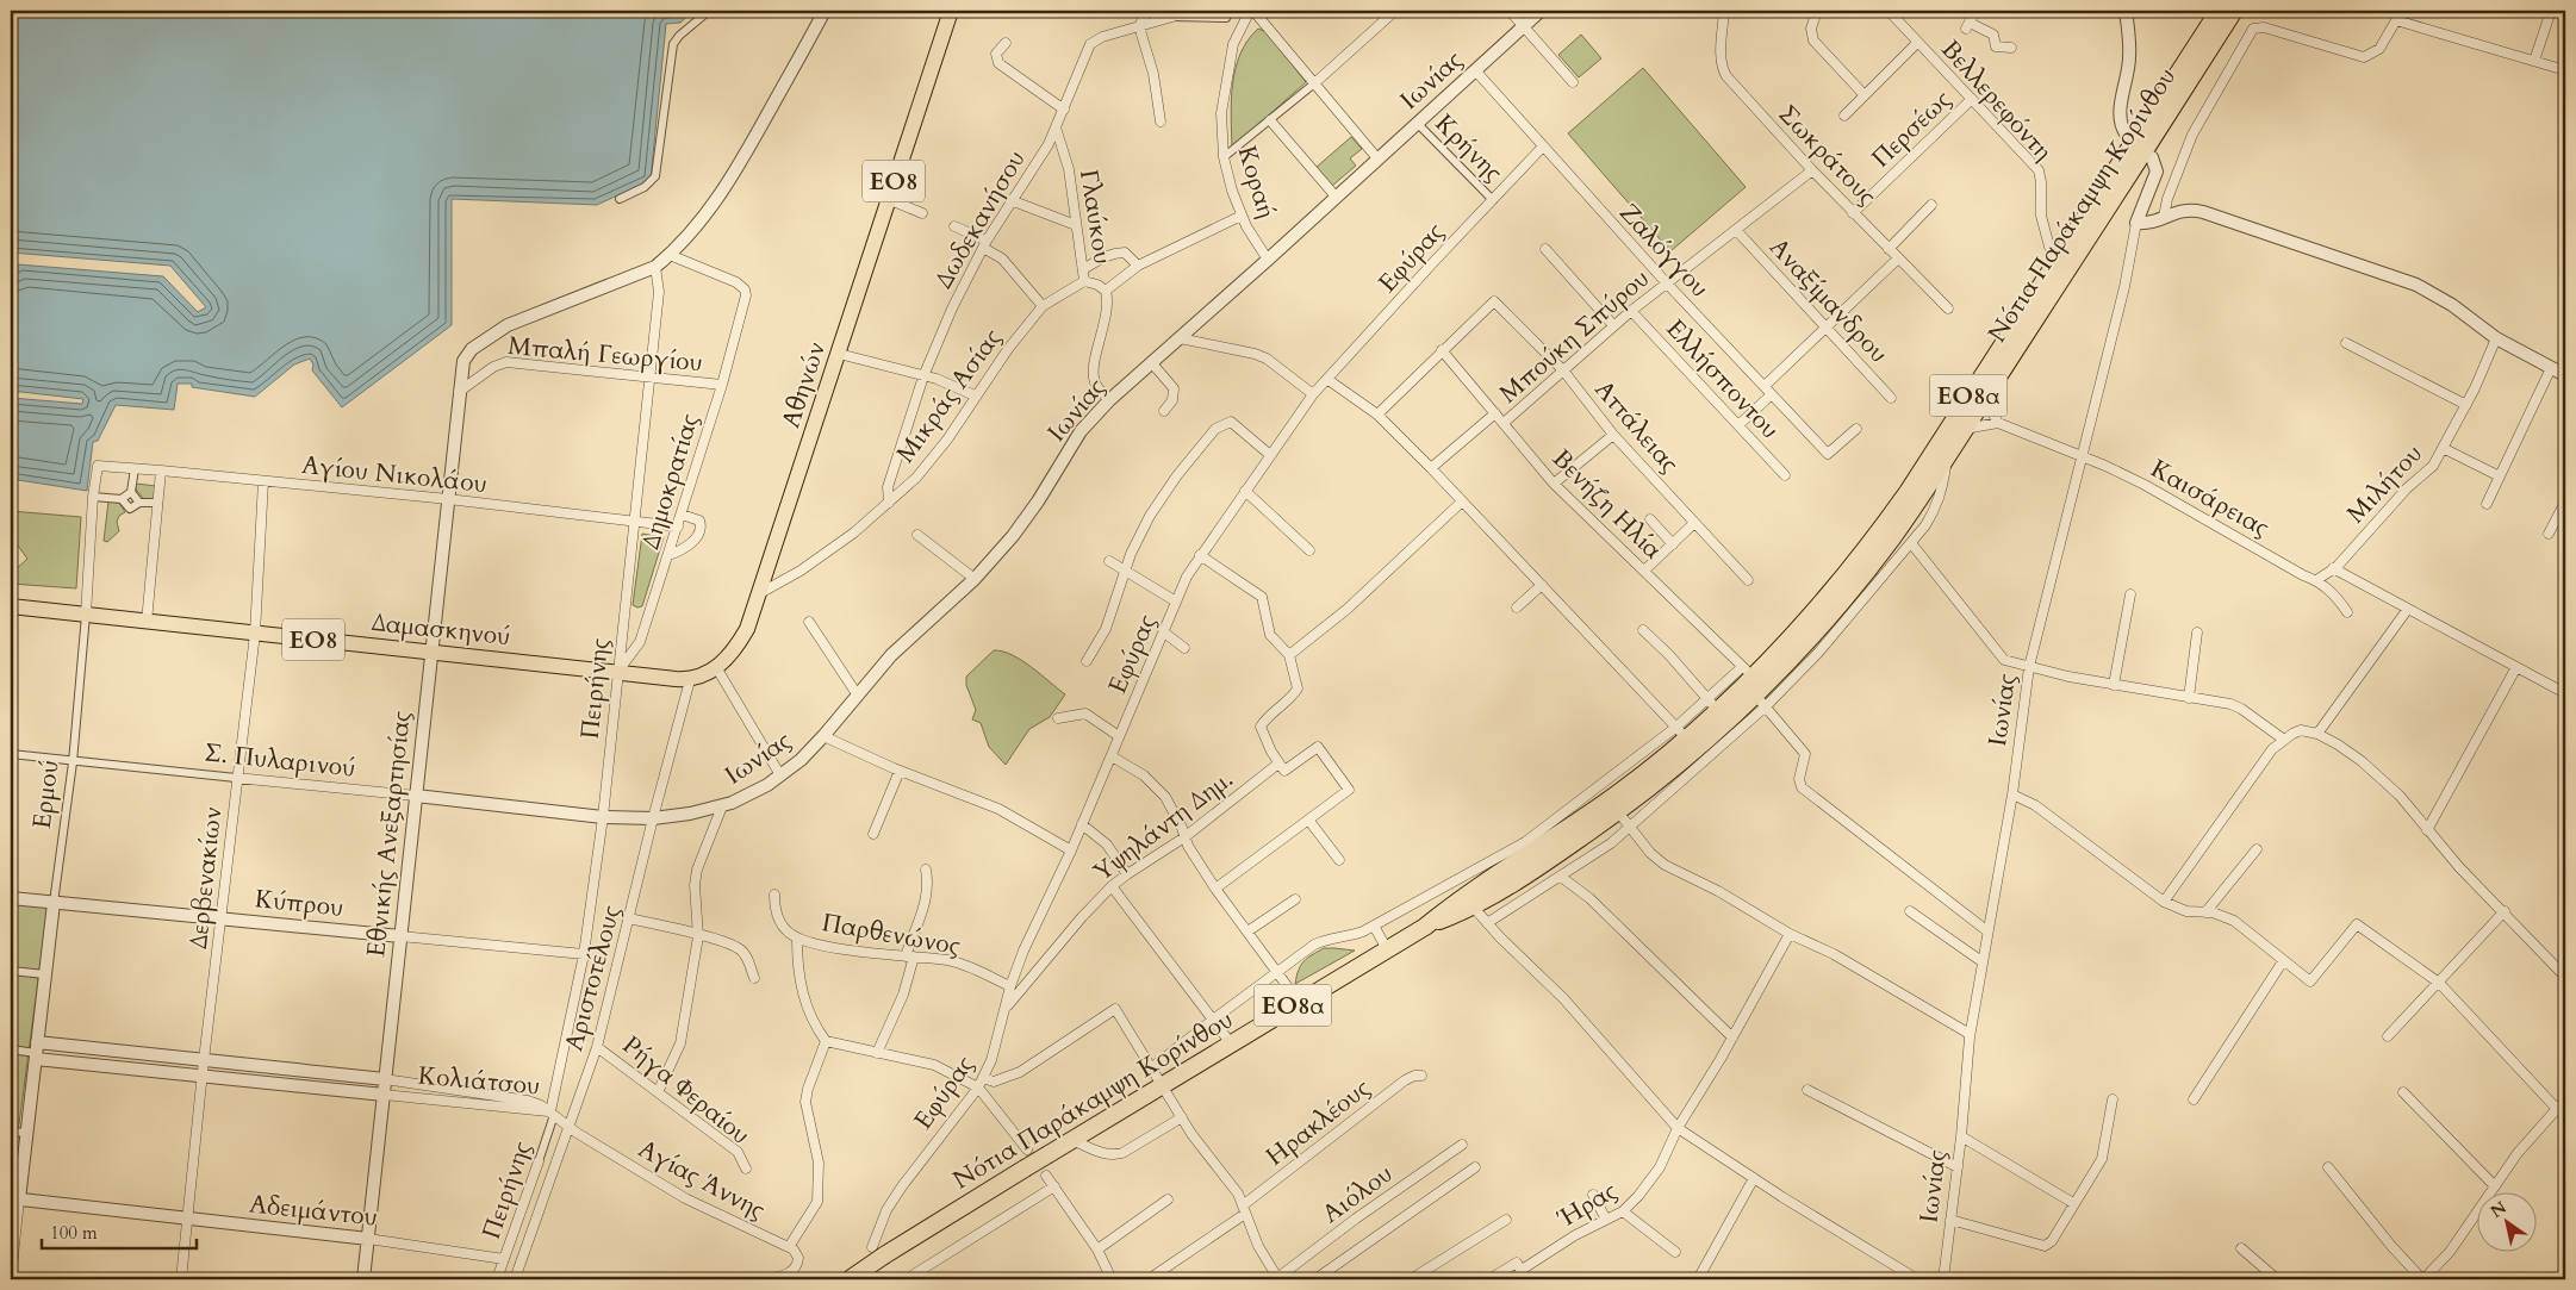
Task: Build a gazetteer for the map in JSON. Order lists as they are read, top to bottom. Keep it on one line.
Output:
{"streets":{"highway":["Νότια Παράκαμψη Κορίνθου","ΕΟ8α"],"main road":["ΕΟ8","Αθηνών","Δαμασκηνού"],"street":["Ιωνίας","Βελλερεφόντη","Περσέως","Κρήνης","Σωκράτους","Κοραή","Γλαύκου","Δωδεκανήσου","Ζαλόγγου","Εφύρας","Αναξίμανδρου","Μπούκη Σπύρου","Μπαλή Γεωργίου","Ελλήσποντου","Μικράς Ασίας","Αττάλειας","Αγίου Νικολάου","Δημοκρατίας","Μιλήτου","Καισάρειας","Βενήζη Ηλία","Πειρήνης","Σ. Πυλαρινού","Ερμού","Υψηλάντη Δημ.","Εθνικής Ανεξαρτησίας","Δερβενακίων","Κύπρου","Παρθενώνος","Αριστοτέλους","Κολιάτσου","Ρήγα Φεραίου","Ηρακλέους","Αγίας Άννης","Αιόλου","Ήρας","Αδειμάντου"]},"crossings":[["Ιωνίας","Κρήνης"],["Ιωνίας","Κοραή"],["Ιωνίας","Γλαύκου"],["Ιωνίας","Ζαλόγγου"],["Ιωνίας","Καισάρειας"],["Ιωνίας","Σ. Πυλαρινού"],["Ιωνίας","Αριστοτέλους"],["Βελλερεφόντη","Περσέως"],["Βελλερεφόντη","Νότια Παράκαμψη Κορίνθου"],["Περσέως","Σωκράτους"],["Κρήνης","Εφύρας"],["Σωκράτους","Μπούκη Σπύρου"],["ΕΟ8","Αθηνών"],["ΕΟ8","Δημοκρατίας"],["ΕΟ8","Δαμασκηνού"],["ΕΟ8","Πειρήνης"],["ΕΟ8","Αριστοτέλους"],["Νότια Παράκαμψη Κορίνθου","Εφύρας"],["Νότια Παράκαμψη Κορίνθου","Βενήζη Ηλία"],["Γλαύκου","Δωδεκανήσου"],["Γλαύκου","Μικράς Ασίας"],["Δωδεκανήσου","Μικράς Ασίας"],["Ζαλόγγου","Εφύρας"],["Ζαλόγγου","Μπούκη Σπύρου"],["Εφύρας","Υψηλάντη Δημ."],["Εφύρας","Παρθενώνος"],["Αναξίμανδρου","Μπούκη Σπύρου"],["Μπούκη Σπύρου","Ελλήσποντου"],["Μπούκη Σπύρου","Αττάλειας"],["Μπούκη Σπύρου","Βενήζη Ηλία"],["Μπαλή Γεωργίου","Δημοκρατίας"],["Μπαλή Γεωργίου","Πειρήνης"],["Μπαλή Γεωργίου","Εθνικής Ανεξαρτησίας"],["Αθηνών","Μικράς Ασίας"],["Αθηνών","Αριστοτέλους"],["Αττάλειας","Βενήζη Ηλία"],["Αγίου Νικολάου","Δημοκρατίας"],["Αγίου Νικολάου","Πειρήνης"],["Αγίου Νικολάου","Ερμού"],["Αγίου Νικολάου","Εθνικής Ανεξαρτησίας"],["Αγίου Νικολάου","Δερβενακίων"],["Δημοκρατίας","Δαμασκηνού"],["Δημοκρατίας","Πειρήνης"],["Δημοκρατίας","Εθνικής Ανεξαρτησίας"],["Μιλήτου","Καισάρειας"],["Δαμασκηνού","Πειρήνης"],["Δαμασκηνού","Ερμού"],["Δαμασκηνού","Εθνικής Ανεξαρτησίας"],["Δαμασκηνού","Δερβενακίων"],["Πειρήνης","Σ. Πυλαρινού"],["Πειρήνης","Εθνικής Ανεξαρτησίας"],["Πειρήνης","Κύπρου"],["Πειρήνης","Κολιάτσου"],["Πειρήνης","Αγίας Άννης"],["Πειρήνης","Αδειμάντου"],["Σ. Πυλαρινού","Ερμού"],["Σ. Πυλαρινού","Εθνικής Ανεξαρτησίας"],["Σ. Πυλαρινού","Δερβενακίων"],["Σ. Πυλαρινού","Αριστοτέλους"],["Ερμού","Κύπρου"],["Ερμού","Κολιάτσου"],["Ερμού","Αδειμάντου"],["Εθνικής Ανεξαρτησίας","Κύπρου"],["Εθνικής Ανεξαρτησίας","Κολιάτσου"],["Εθνικής Ανεξαρτησίας","Αδειμάντου"],["Δερβενακίων","Κύπρου"],["Δερβενακίων","Κολιάτσου"],["Δερβενακίων","Αδειμάντου"],["Αριστοτέλους","Ρήγα Φεραίου"],["Αριστοτέλους","Αγίας Άννης"],["Κολιάτσου","Αγίας Άννης"]],"scale_bar":"100 m","north":"top left"}
